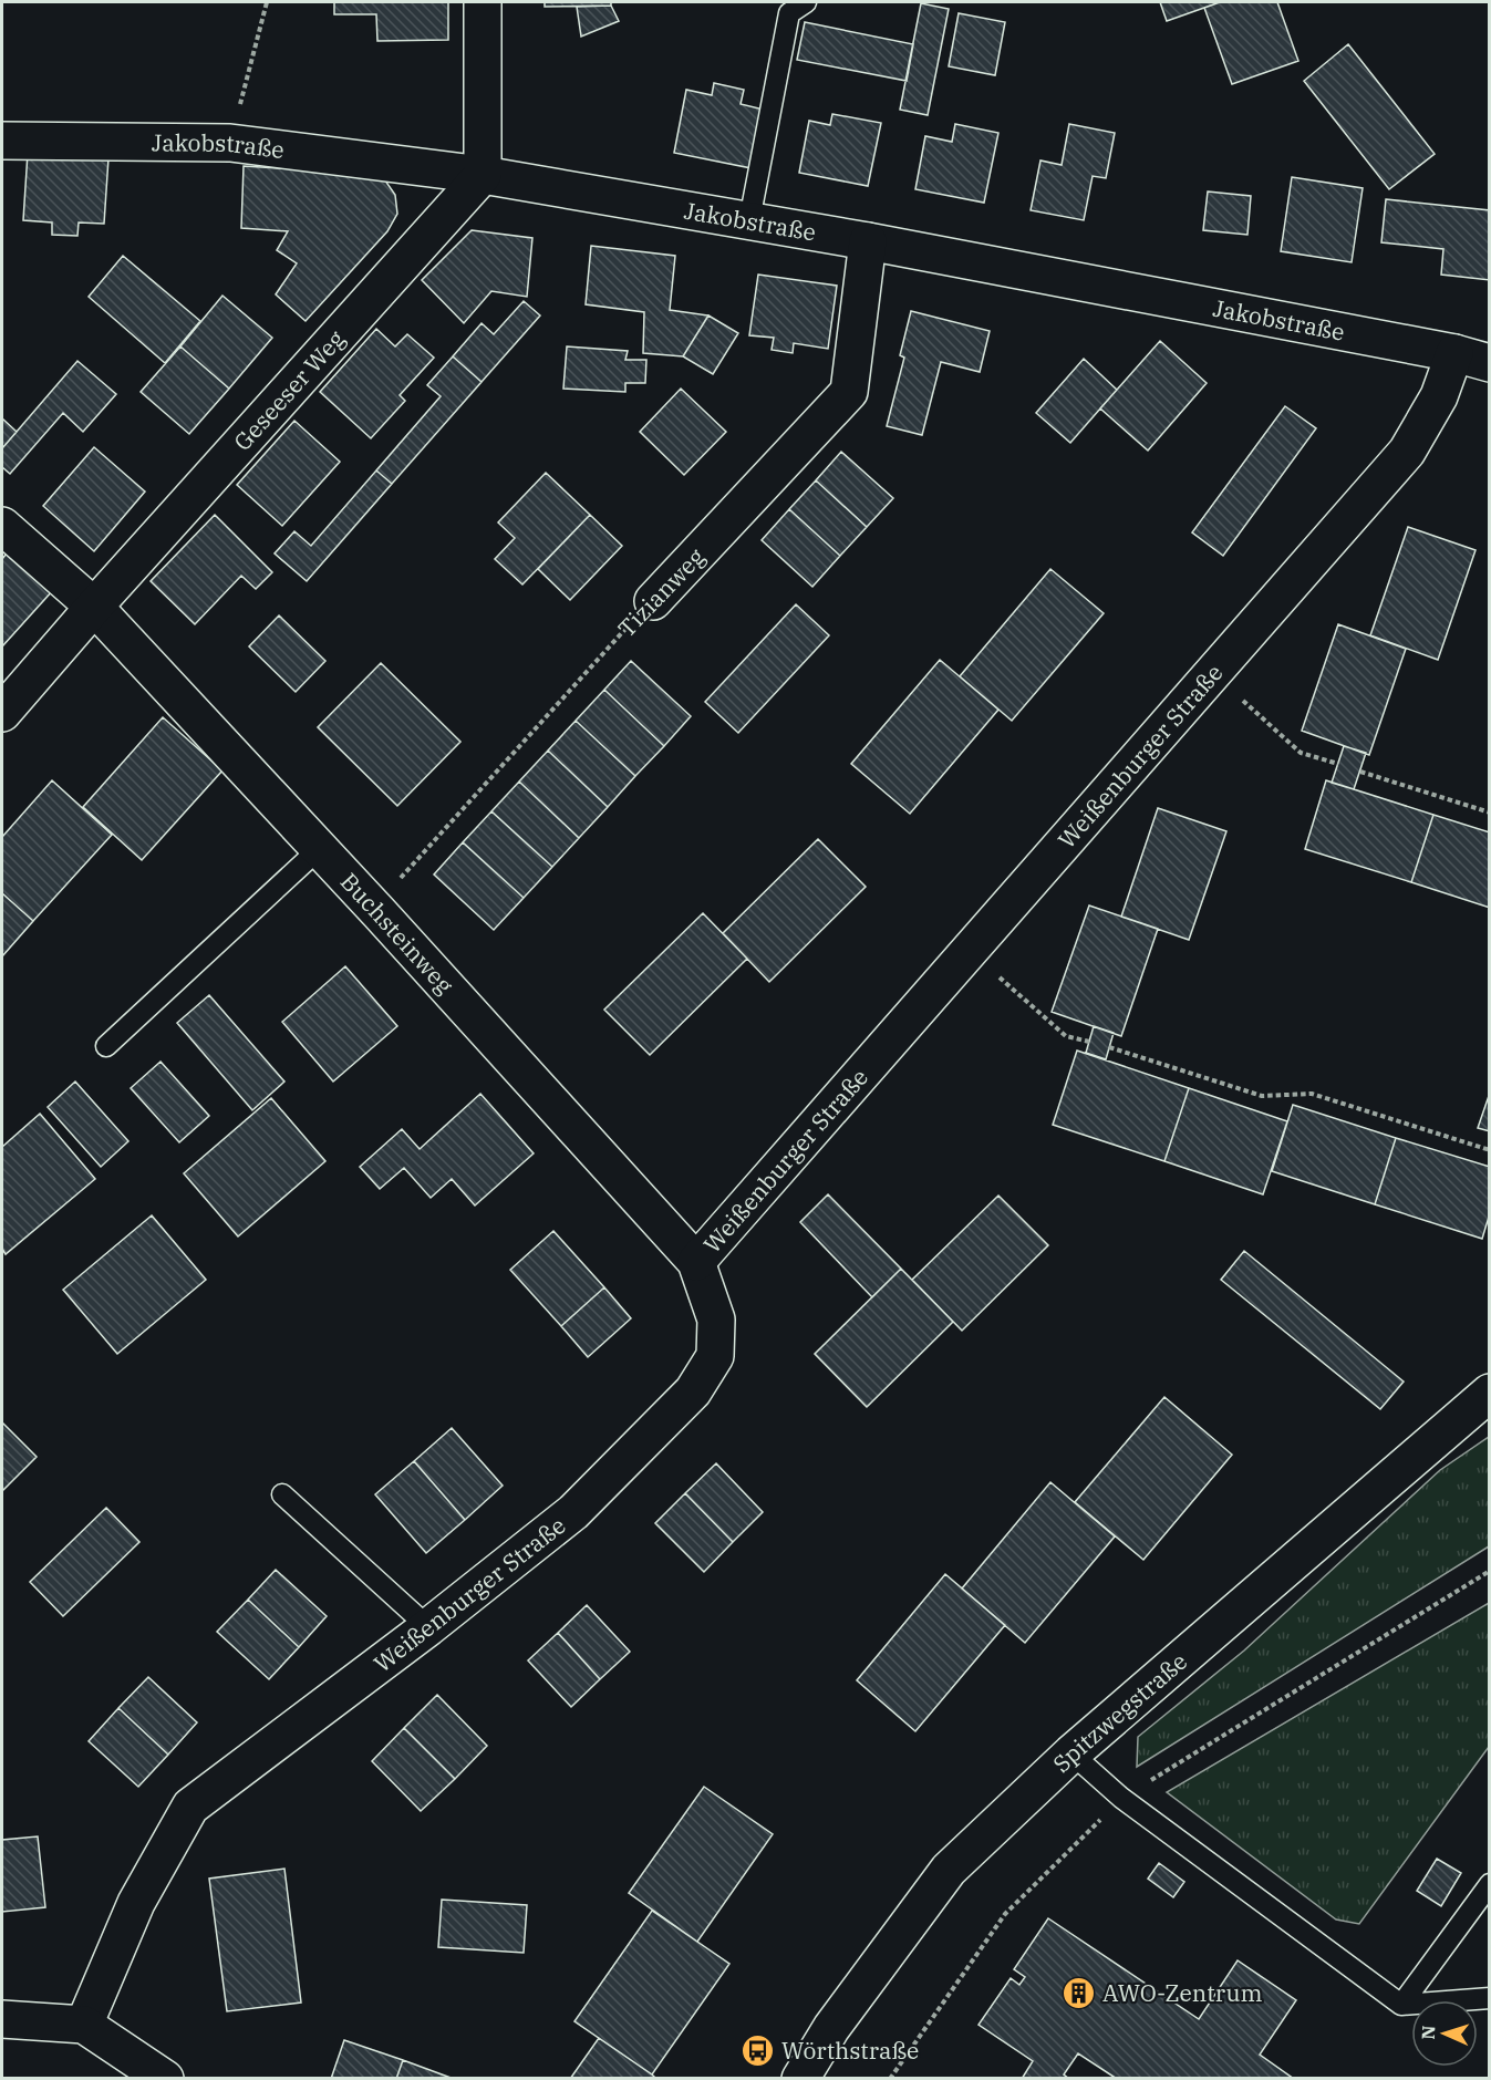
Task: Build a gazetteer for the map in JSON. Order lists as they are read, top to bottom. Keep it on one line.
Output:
{"streets":{"street":["Jakobstraße","Geseeser Weg","Tizianweg","Weißenburger Straße","Buchsteinweg","Spitzwegstraße"]},"crossings":[["Jakobstraße","Geseeser Weg"],["Jakobstraße","Tizianweg"],["Jakobstraße","Weißenburger Straße"],["Geseeser Weg","Buchsteinweg"],["Tizianweg","Buchsteinweg"],["Weißenburger Straße","Buchsteinweg"]],"places":{"building":["AWO-Zentrum"],"bus stop":["Wörthstraße"]},"north":"left"}
